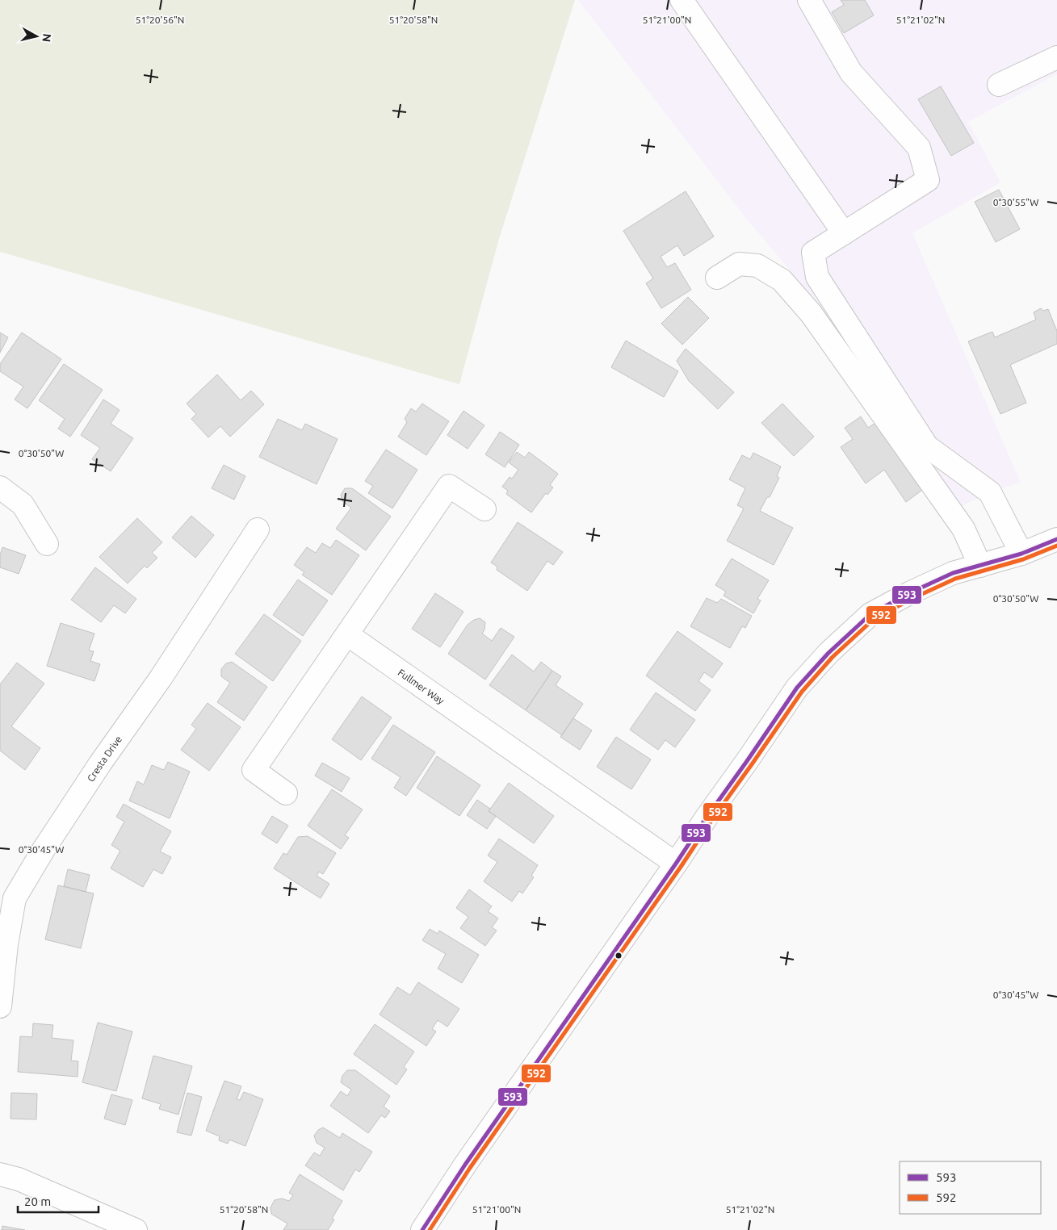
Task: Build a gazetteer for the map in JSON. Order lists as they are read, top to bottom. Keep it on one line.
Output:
{"streets":{"street":["Fullmer Way","Cresta Drive"]},"lines":["transit line 593","transit line 592"],"legend":["593","592"],"scale_bar":"20 m","north":"right","coordinates":["51°20'56\"N","51°20'58\"N","51°21'00\"N","51°21'02\"N","0°30'55\"W","0°30'50\"W","0°30'45\"W"]}
